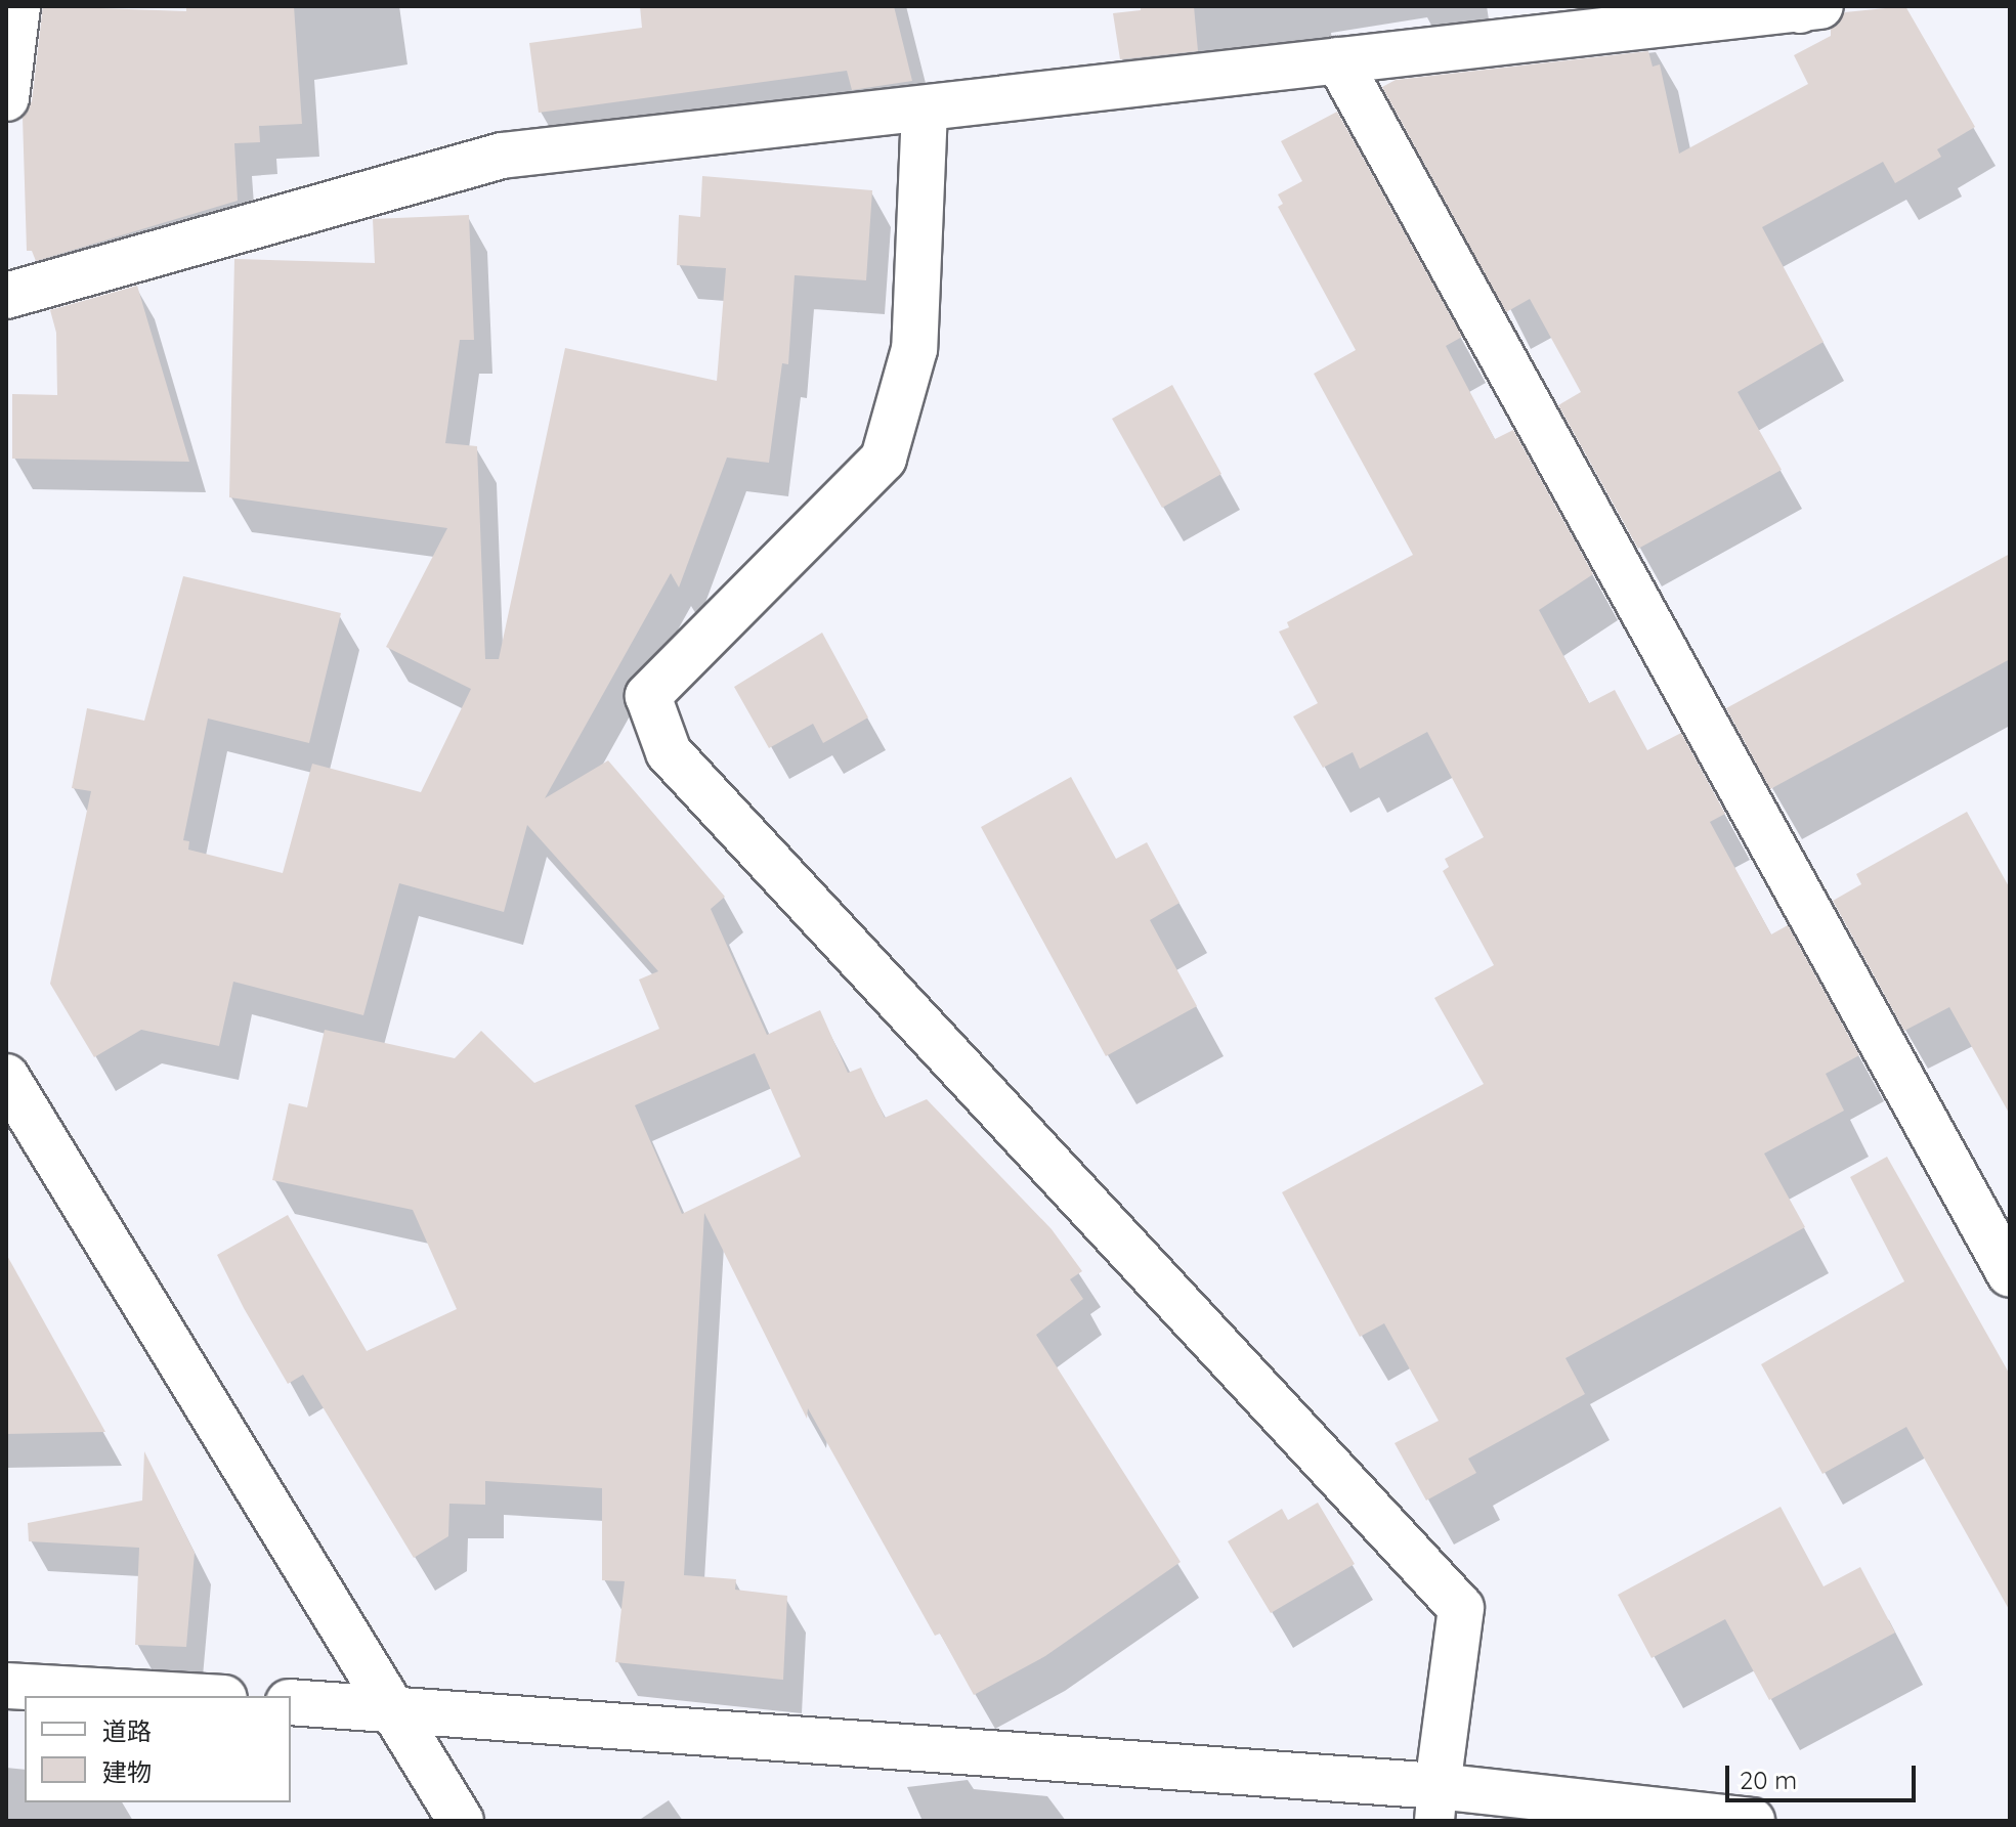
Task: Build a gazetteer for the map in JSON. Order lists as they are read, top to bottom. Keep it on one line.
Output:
{"legend":["道路","建物"],"scale_bar":"20 m"}
